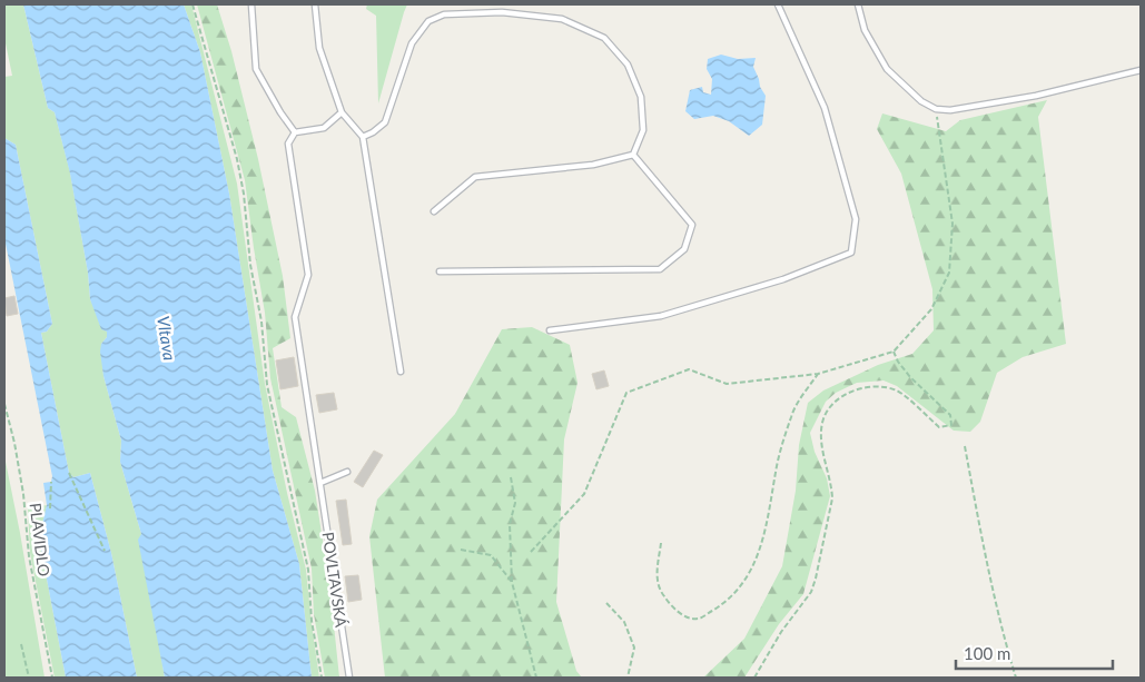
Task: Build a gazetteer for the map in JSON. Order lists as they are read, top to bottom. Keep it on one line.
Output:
{"streets":{"lane":["POVLTAVSKÁ"],"path":["PLAVIDLO"]},"water":["Vltava"],"scale_bar":"100 m"}
